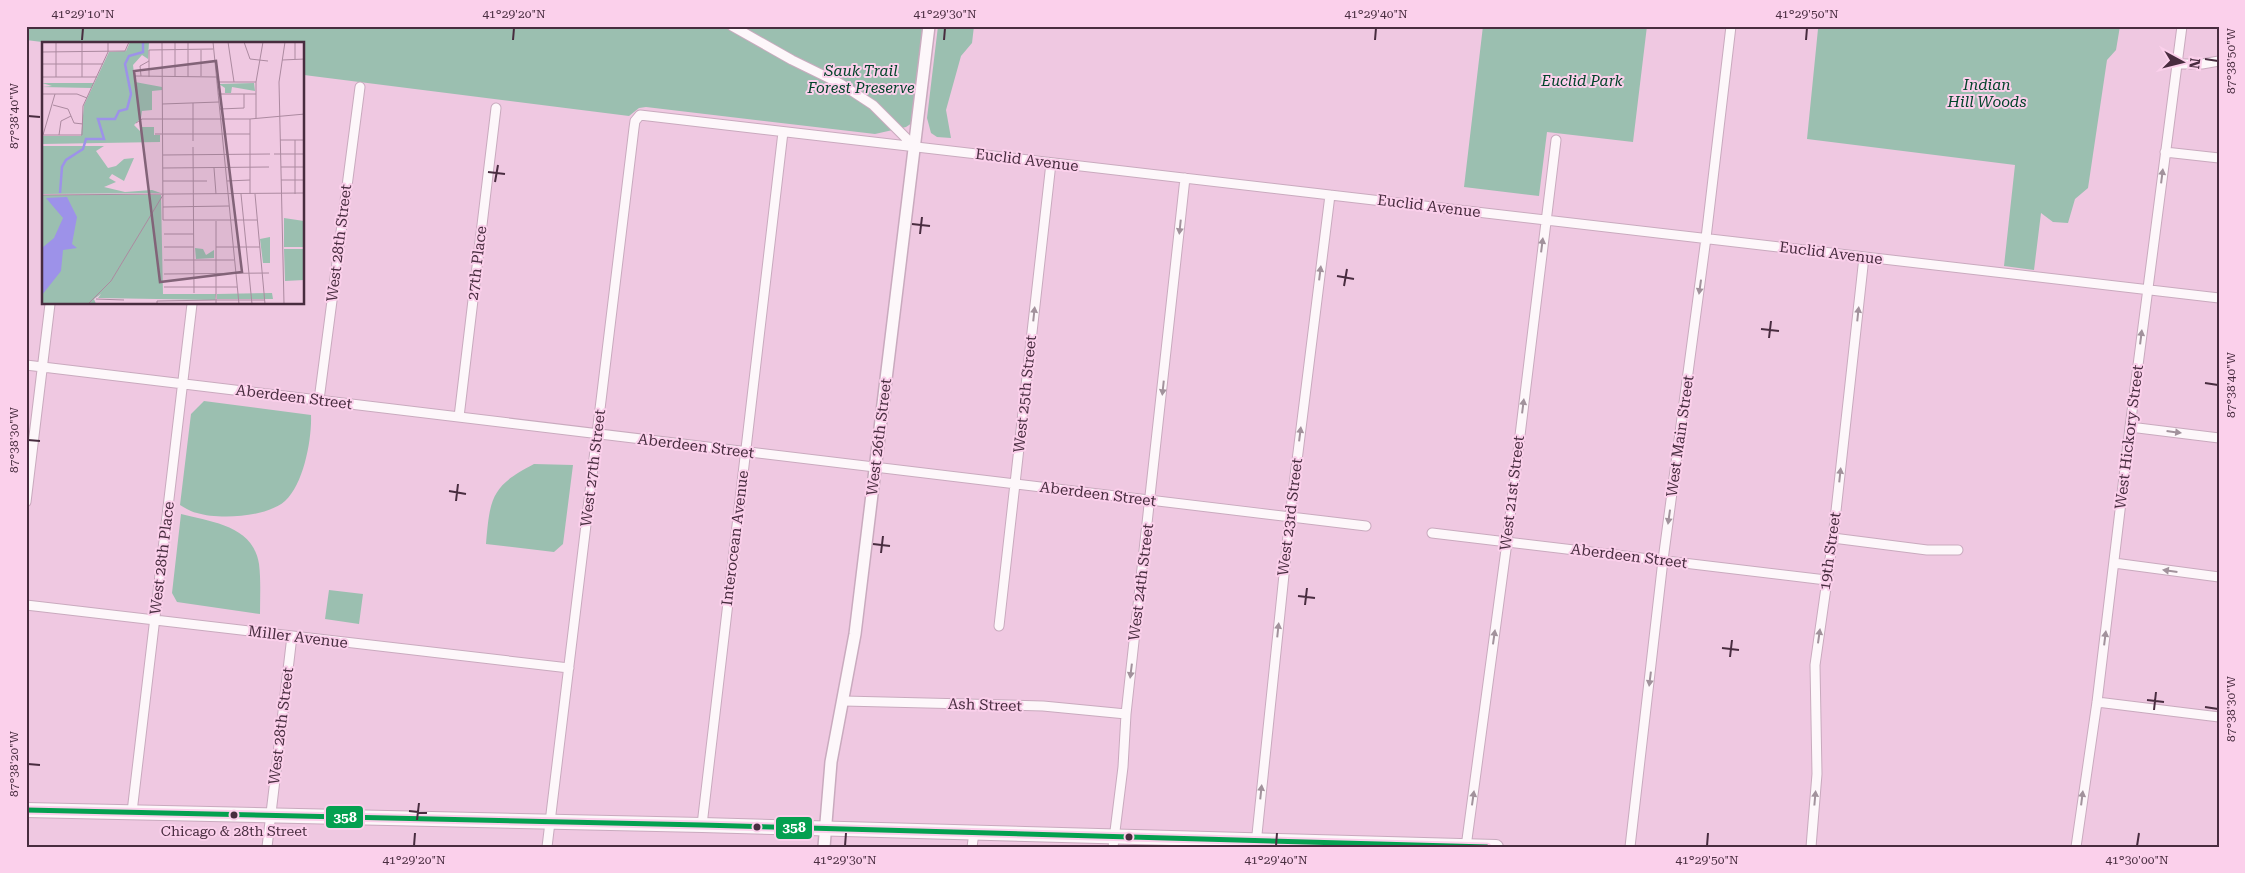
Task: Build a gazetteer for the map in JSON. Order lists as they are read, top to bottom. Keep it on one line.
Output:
{"streets":{"street":["Euclid Avenue","West 28th Street","27th Place","West 25th Street","Aberdeen Street","West Main Street","West 26th Street","West Hickory Street","West 27th Street","West 21st Street","West 23rd Street","Interocean Avenue","19th Street","West 28th Place","West 24th Street","Miller Avenue","Ash Street"]},"crossings":[["Euclid Avenue","West 25th Street"],["Euclid Avenue","West Main Street"],["Euclid Avenue","West 26th Street"],["Euclid Avenue","West Hickory Street"],["Euclid Avenue","West 27th Street"],["Euclid Avenue","West 21st Street"],["Euclid Avenue","West 23rd Street"],["Euclid Avenue","Interocean Avenue"],["Euclid Avenue","19th Street"],["Euclid Avenue","West 24th Street"],["West 28th Street","Aberdeen Street"],["West 28th Street","Miller Avenue"],["27th Place","Aberdeen Street"],["West 25th Street","Aberdeen Street"],["Aberdeen Street","West Main Street"],["Aberdeen Street","West 26th Street"],["Aberdeen Street","West 27th Street"],["Aberdeen Street","West 21st Street"],["Aberdeen Street","West 23rd Street"],["Aberdeen Street","Interocean Avenue"],["Aberdeen Street","19th Street"],["Aberdeen Street","West 28th Place"],["Aberdeen Street","West 24th Street"],["West 26th Street","Ash Street"],["West 27th Street","Miller Avenue"],["West 28th Place","Miller Avenue"],["West 24th Street","Ash Street"]],"one_way":["West 25th Street","West Main Street","West Hickory Street","West 21st Street","West 23rd Street","19th Street","West 24th Street"],"parks":["Sauk Trail Forest Preserve","Euclid Park","Indian Hill Woods"],"places":["Chicago & 28th Street"],"lines":["transit line 358"],"north":"right","coordinates":["41°29'10\"N","41°29'20\"N","41°29'30\"N","41°29'40\"N","41°29'50\"N","87°38'50\"W","87°38'40\"W","87°38'30\"W","87°38'20\"W","41°30'00\"N"]}
